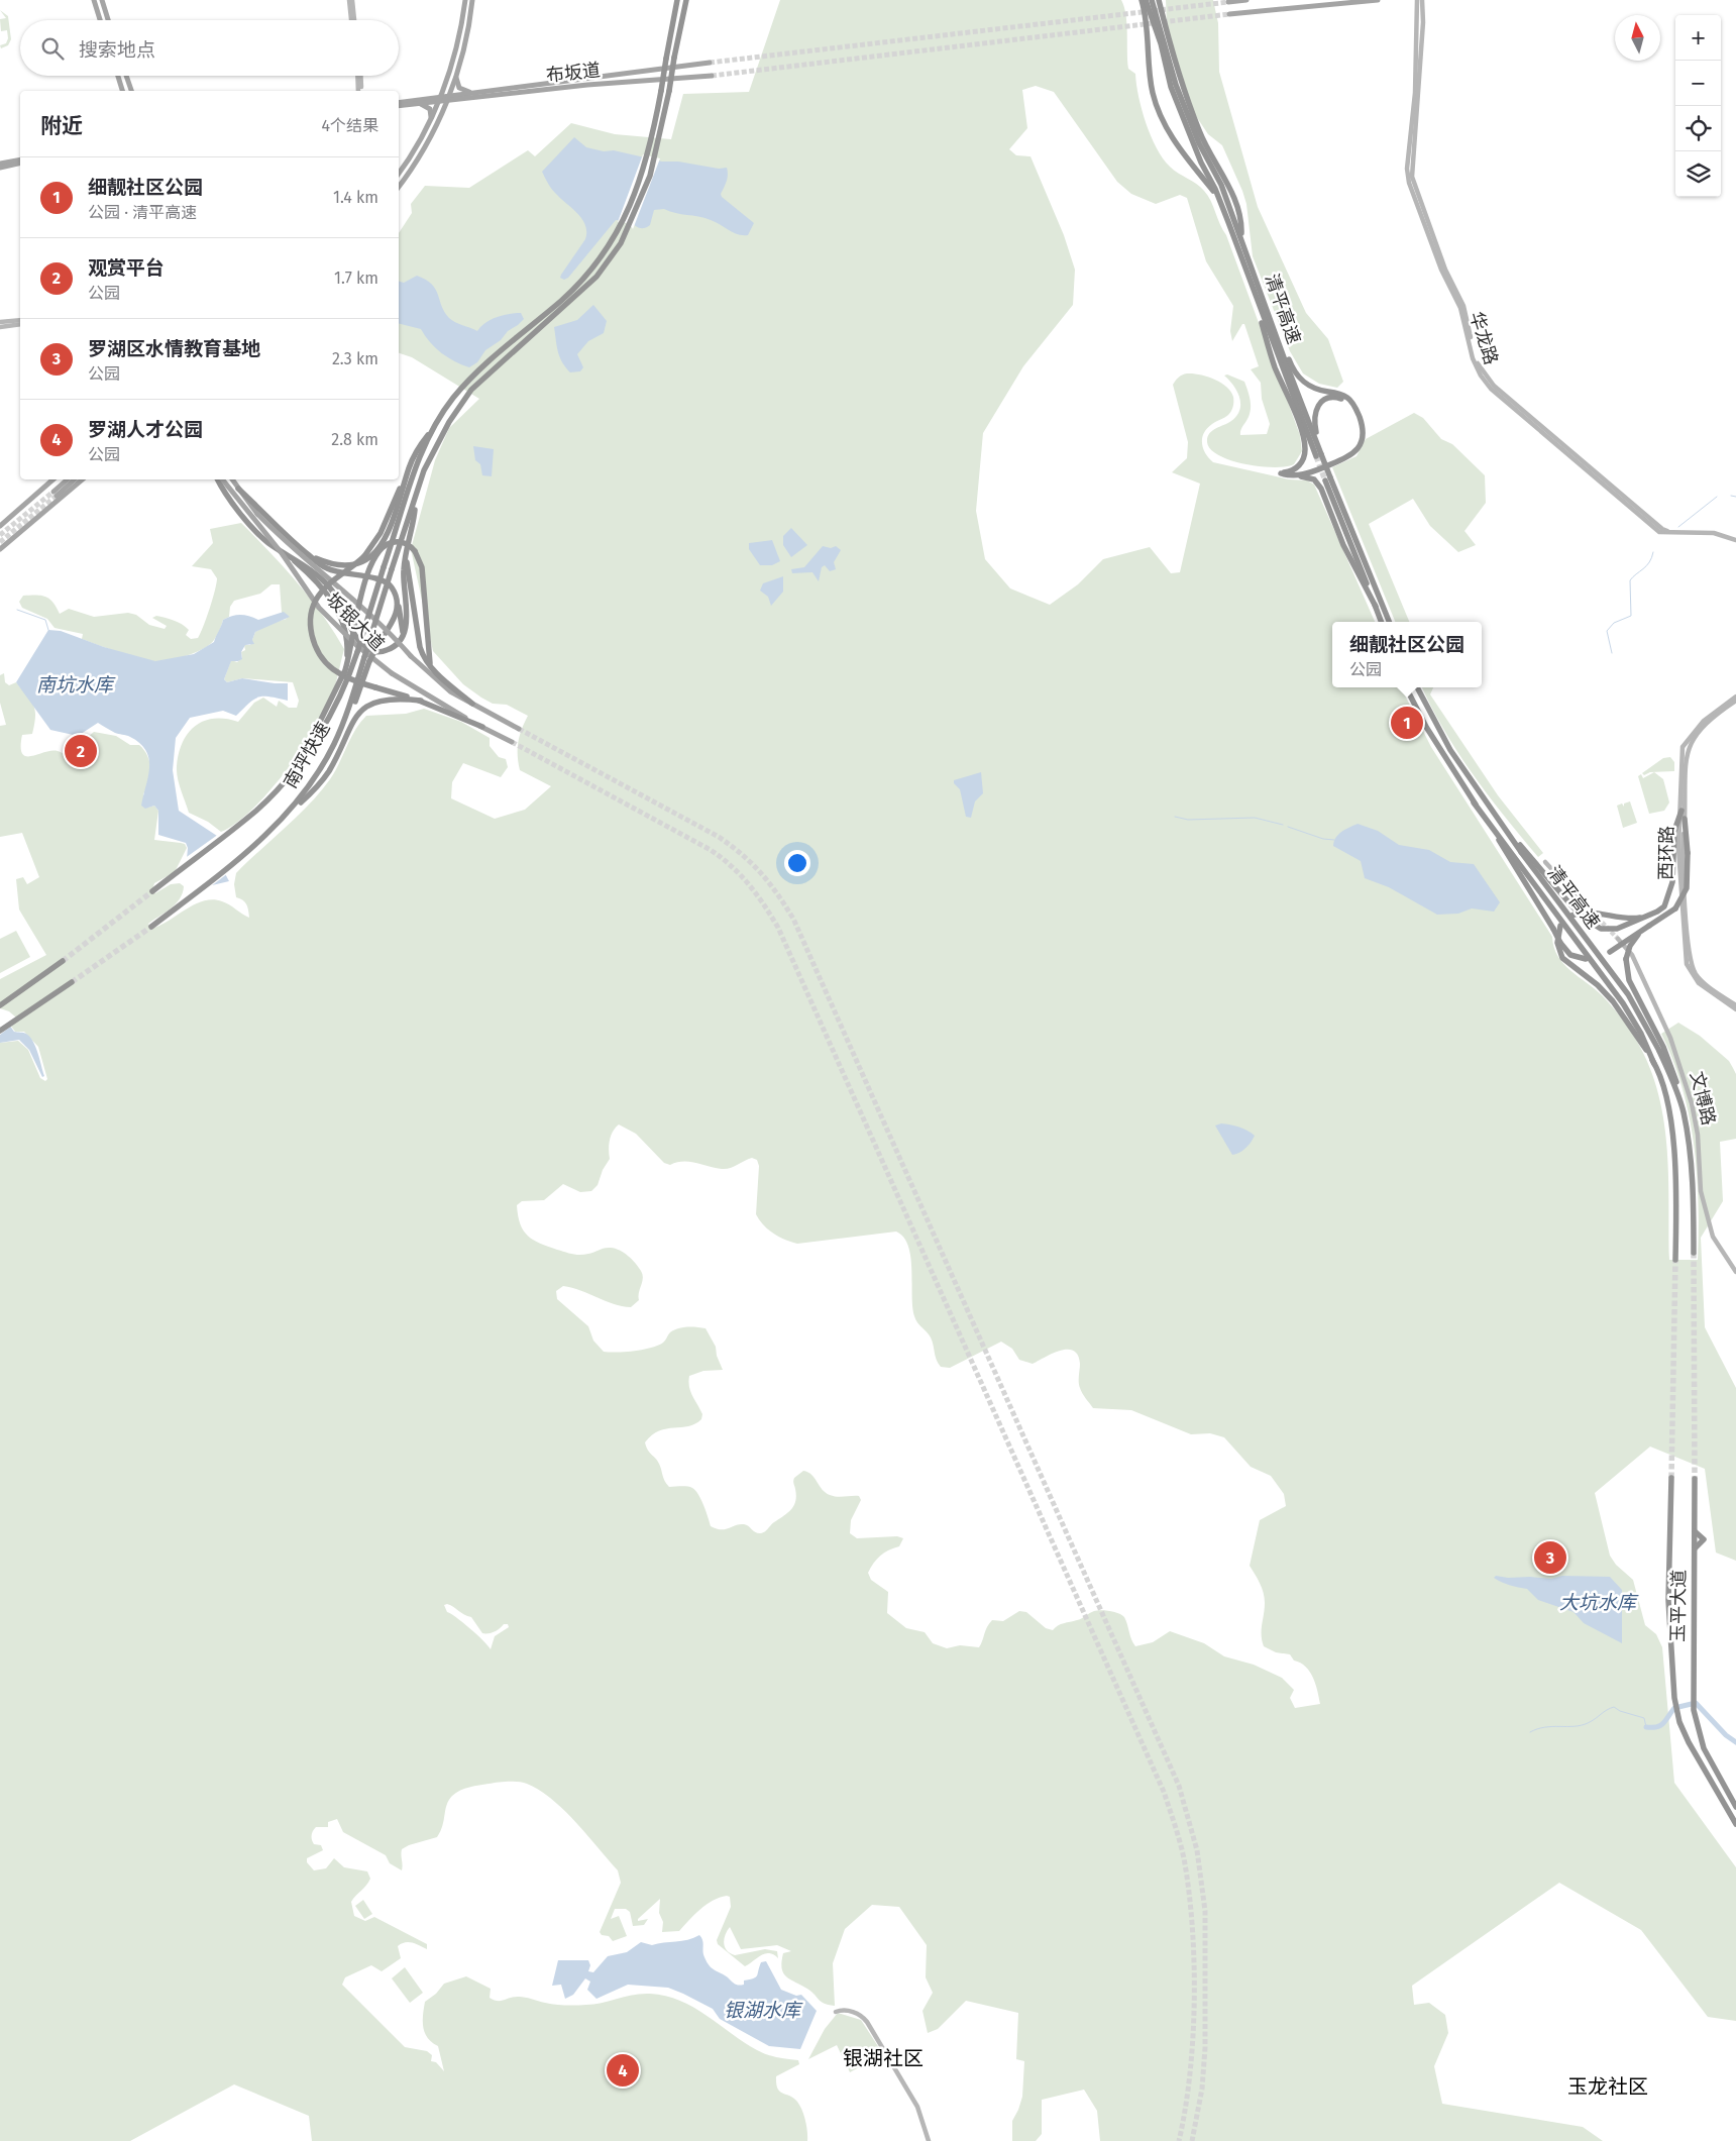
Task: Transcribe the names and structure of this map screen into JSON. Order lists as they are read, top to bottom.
{
  "streets": {
    "highway": ["清平高速", "南坪快速", "玉平大道"],
    "main road": ["布坂道", "坂银大道"],
    "street": ["华龙路", "西环路", "文博路"]
  },
  "districts": ["银湖社区", "玉龙社区"],
  "water": ["南坑水库", "大坑水库", "银湖水库"],
  "north": "top",
  "page": {
    "map_buttons": ["+", "−"],
    "search": "搜索地点",
    "heading": ["附近", "4个结果"],
    "list": [
      {
        "mark": "1",
        "name": "细靓社区公园",
        "note": "公园 · 清平高速",
        "value": "1.4 km"
      },
      {
        "mark": "2",
        "name": "观赏平台",
        "note": "公园",
        "value": "1.7 km"
      },
      {
        "mark": "3",
        "name": "罗湖区水情教育基地",
        "note": "公园",
        "value": "2.3 km"
      },
      {
        "mark": "4",
        "name": "罗湖人才公园",
        "note": "公园",
        "value": "2.8 km"
      }
    ],
    "popup": ["细靓社区公园", "公园"],
    "pins": [
      "1",
      "2",
      "3",
      "4"
    ]
  }
}
